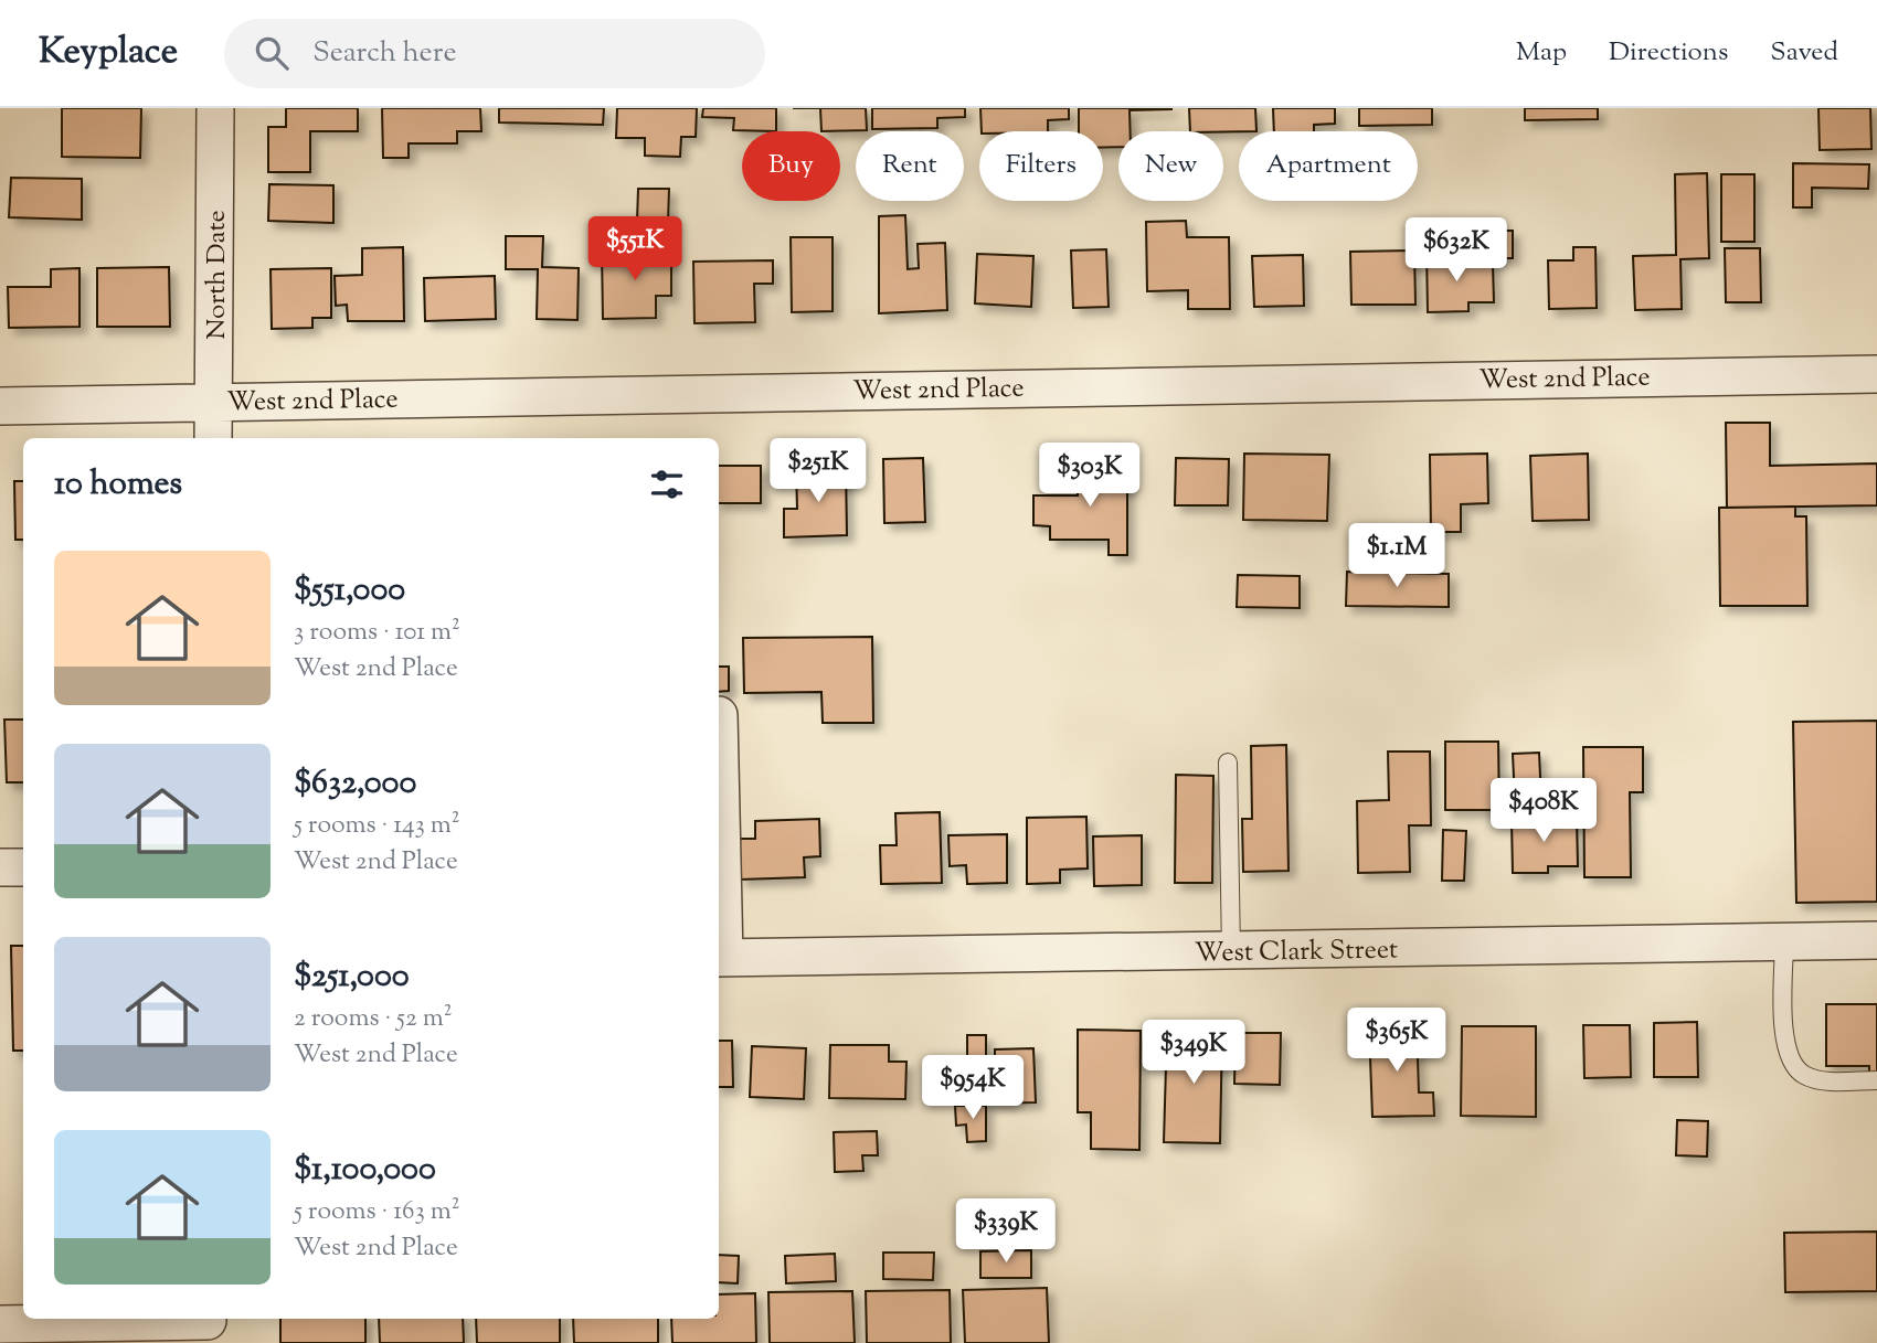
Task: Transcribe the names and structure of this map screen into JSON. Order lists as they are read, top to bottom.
{
  "streets": {
    "street": ["North Date", "West 2nd Place", "West Clark Street"]
  },
  "crossings": [
    ["North Date", "West 2nd Place"]
  ],
  "page": {
    "header": "Keyplace",
    "search": "Search here",
    "nav": ["Map", "Directions", "Saved"],
    "chip": [
      "Buy",
      "Rent",
      "Filters",
      "New",
      "Apartment"
    ],
    "price": [
      "$551K",
      "$632K",
      "$251K",
      "$303K",
      "$1.1M",
      "$408K",
      "$365K",
      "$349K",
      "$954K",
      "$339K"
    ],
    "heading": "10 homes",
    "list": [
      {
        "name": "$551,000",
        "note": "3 rooms · 101 m² · West 2nd Place"
      },
      {
        "name": "$632,000",
        "note": "5 rooms · 143 m² · West 2nd Place"
      },
      {
        "name": "$251,000",
        "note": "2 rooms · 52 m² · West 2nd Place"
      },
      {
        "name": "$1,100,000",
        "note": "5 rooms · 163 m² · West 2nd Place"
      }
    ]
  }
}
